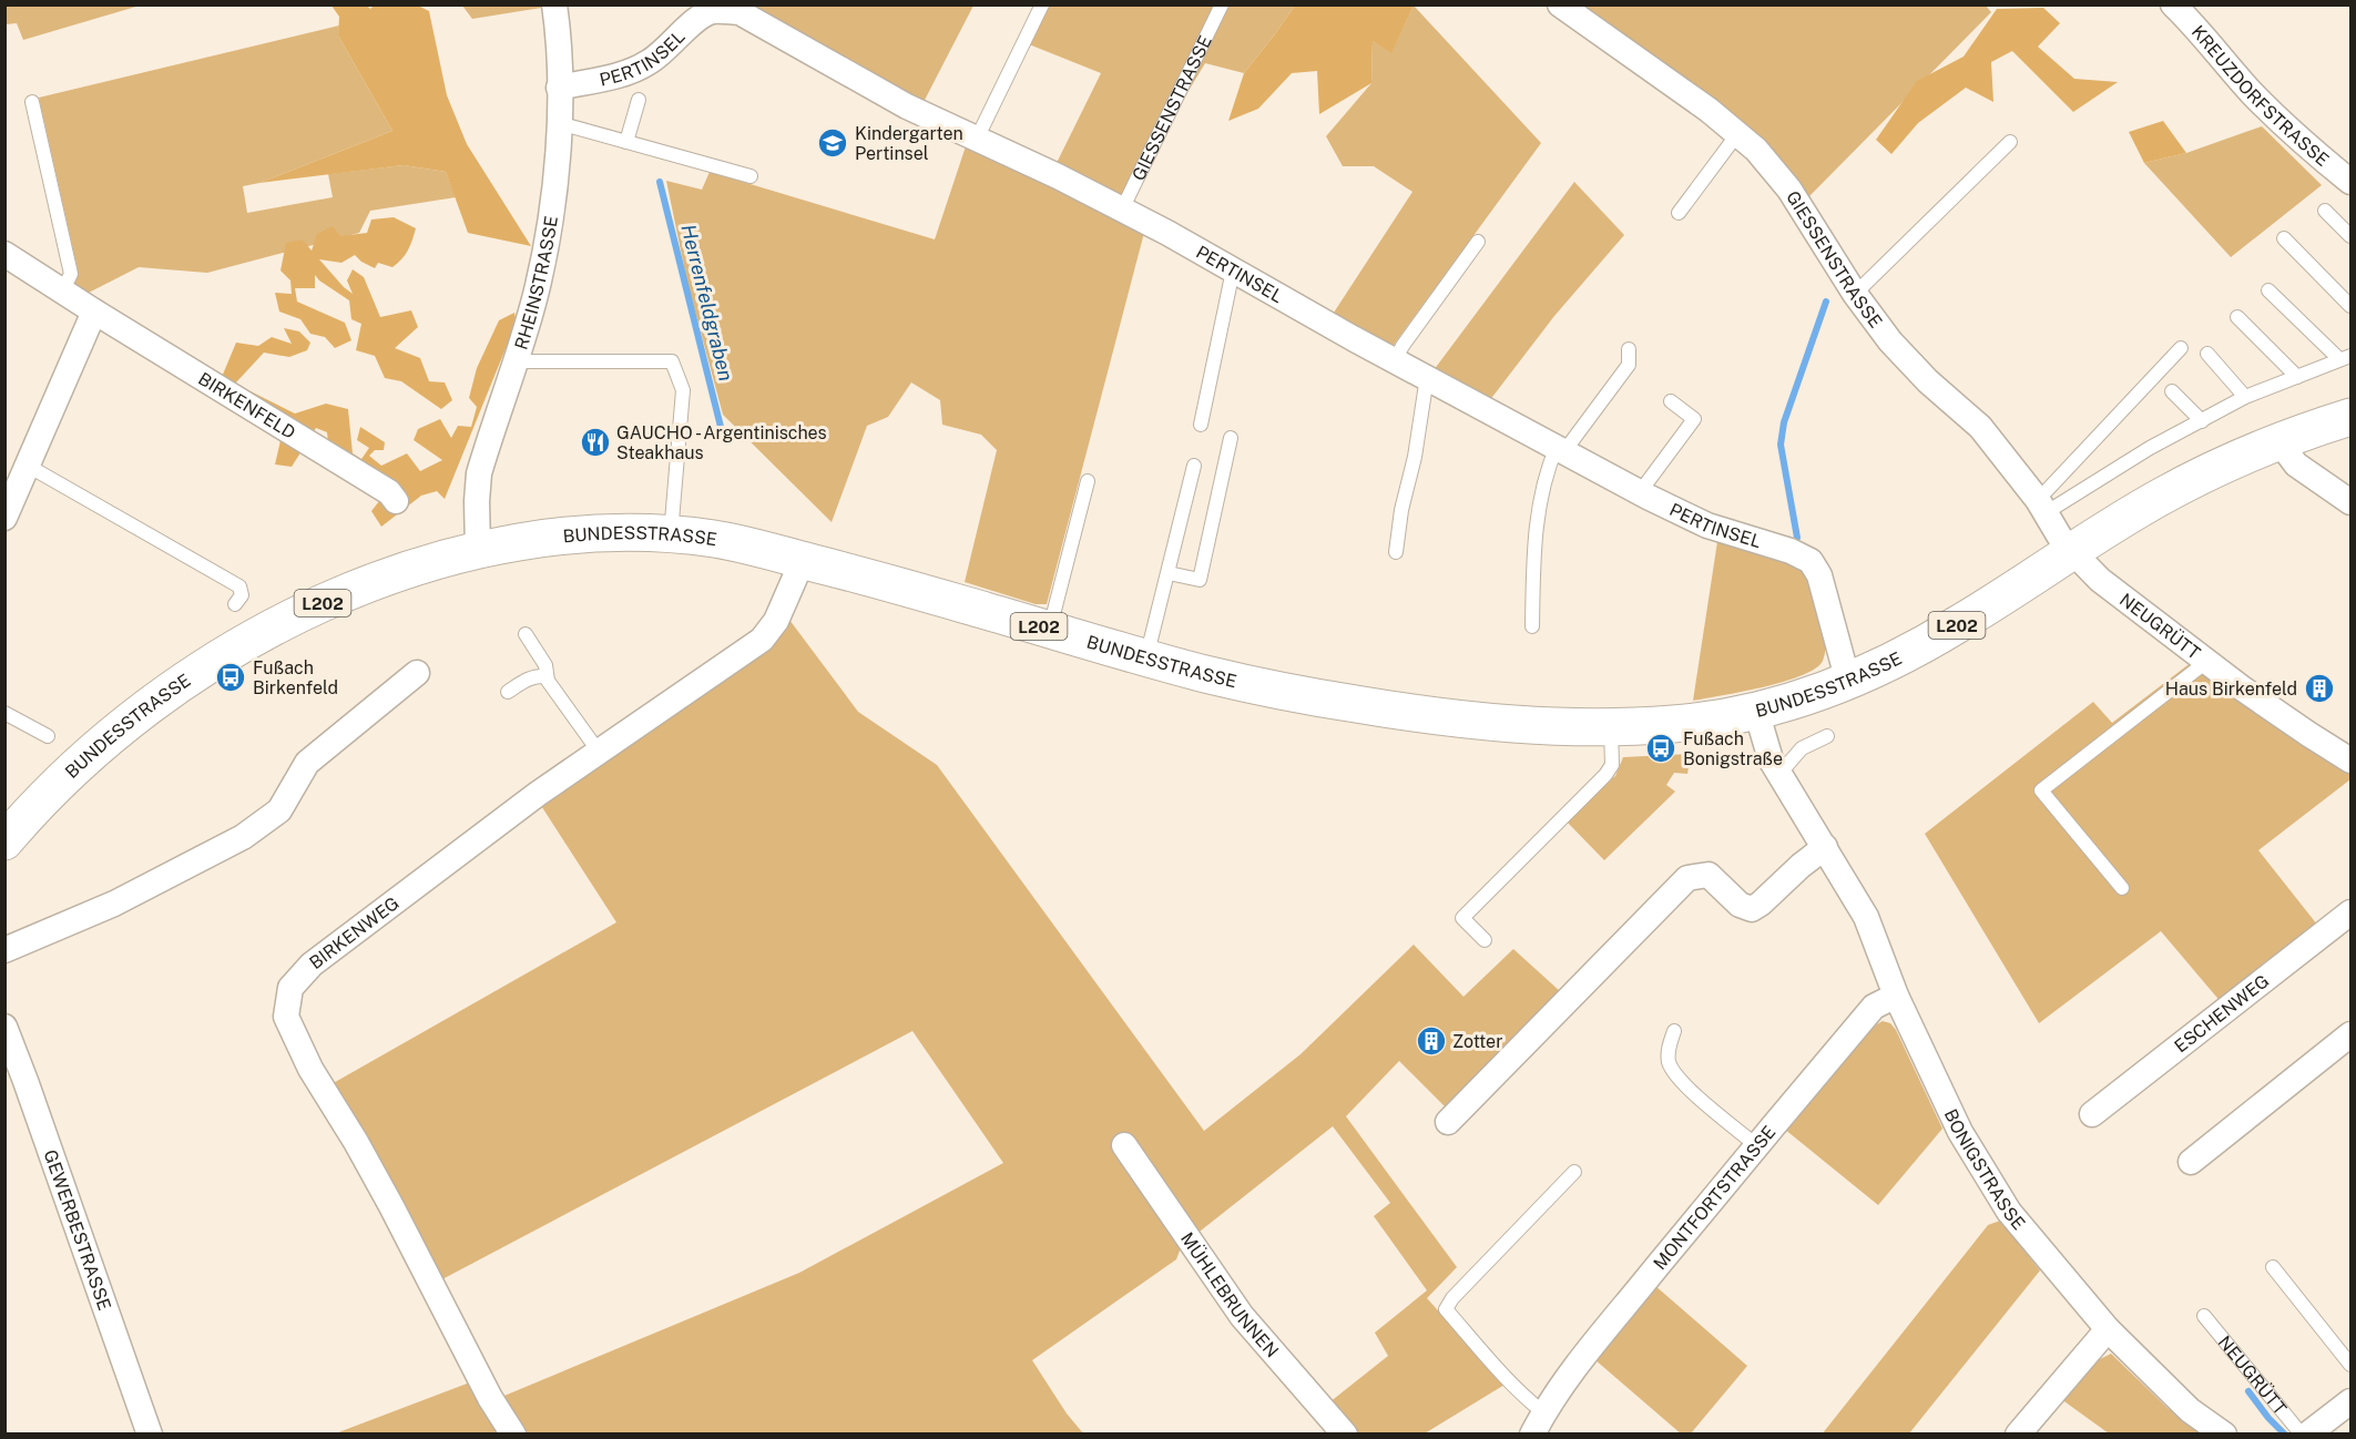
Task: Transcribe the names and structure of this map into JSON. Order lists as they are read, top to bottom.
{
  "streets": {
    "main road": ["BUNDESSTRASSE", "L202"],
    "street": [
      "PERTINSEL",
      "KREUZDORFSTRASSE",
      "GIESSENSTRASSE",
      "RHEINSTRASSE",
      "BIRKENFELD",
      "NEUGRÜTT",
      "BIRKENWEG",
      "ESCHENWEG",
      "BONIGSTRASSE",
      "MONTFORTSTRASSE",
      "GEWERBESTRASSE",
      "MÜHLEBRUNNEN"
    ]
  },
  "crossings": [
    ["PERTINSEL", "GIESSENSTRASSE"],
    ["PERTINSEL", "RHEINSTRASSE"],
    ["PERTINSEL", "BUNDESSTRASSE"],
    ["GIESSENSTRASSE", "BUNDESSTRASSE"],
    ["GIESSENSTRASSE", "NEUGRÜTT"],
    ["RHEINSTRASSE", "BUNDESSTRASSE"],
    ["BUNDESSTRASSE", "NEUGRÜTT"],
    ["BUNDESSTRASSE", "BIRKENWEG"],
    ["BUNDESSTRASSE", "BONIGSTRASSE"],
    ["BONIGSTRASSE", "MONTFORTSTRASSE"]
  ],
  "water": ["Herrenfeldgraben"],
  "places": {
    "school or university": ["Kindergarten Pertinsel"],
    "restaurant": ["GAUCHO - Argentinisches Steakhaus"],
    "bus stop": ["Fußach Birkenfeld", "Fußach Bonigstraße"],
    "building": ["Haus Birkenfeld", "Zotter"]
  }
}
